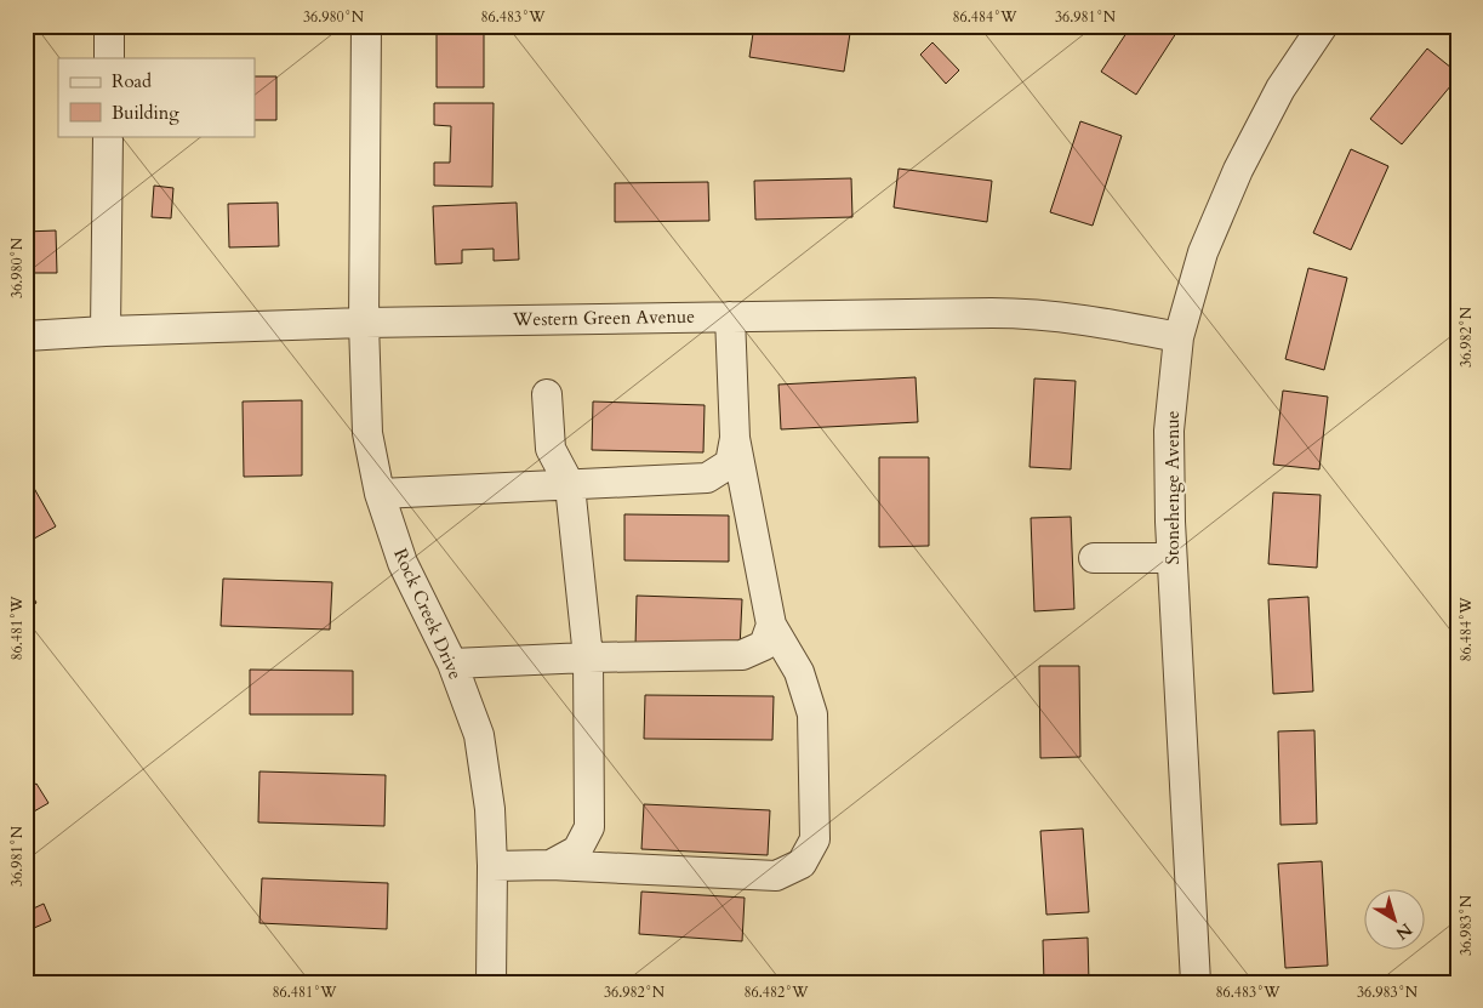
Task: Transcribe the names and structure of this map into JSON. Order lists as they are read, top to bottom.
{
  "streets": {
    "street": ["Western Green Avenue", "Stonehenge Avenue", "Rock Creek Drive"]
  },
  "crossings": [
    ["Western Green Avenue", "Stonehenge Avenue"],
    ["Western Green Avenue", "Rock Creek Drive"]
  ],
  "legend": ["Road", "Building"],
  "north": "bottom right",
  "coordinates": [
    "36.980°N",
    "86.483°W",
    "86.484°W",
    "36.981°N",
    "36.982°N",
    "86.481°W",
    "36.983°N",
    "86.482°W"
  ]
}
